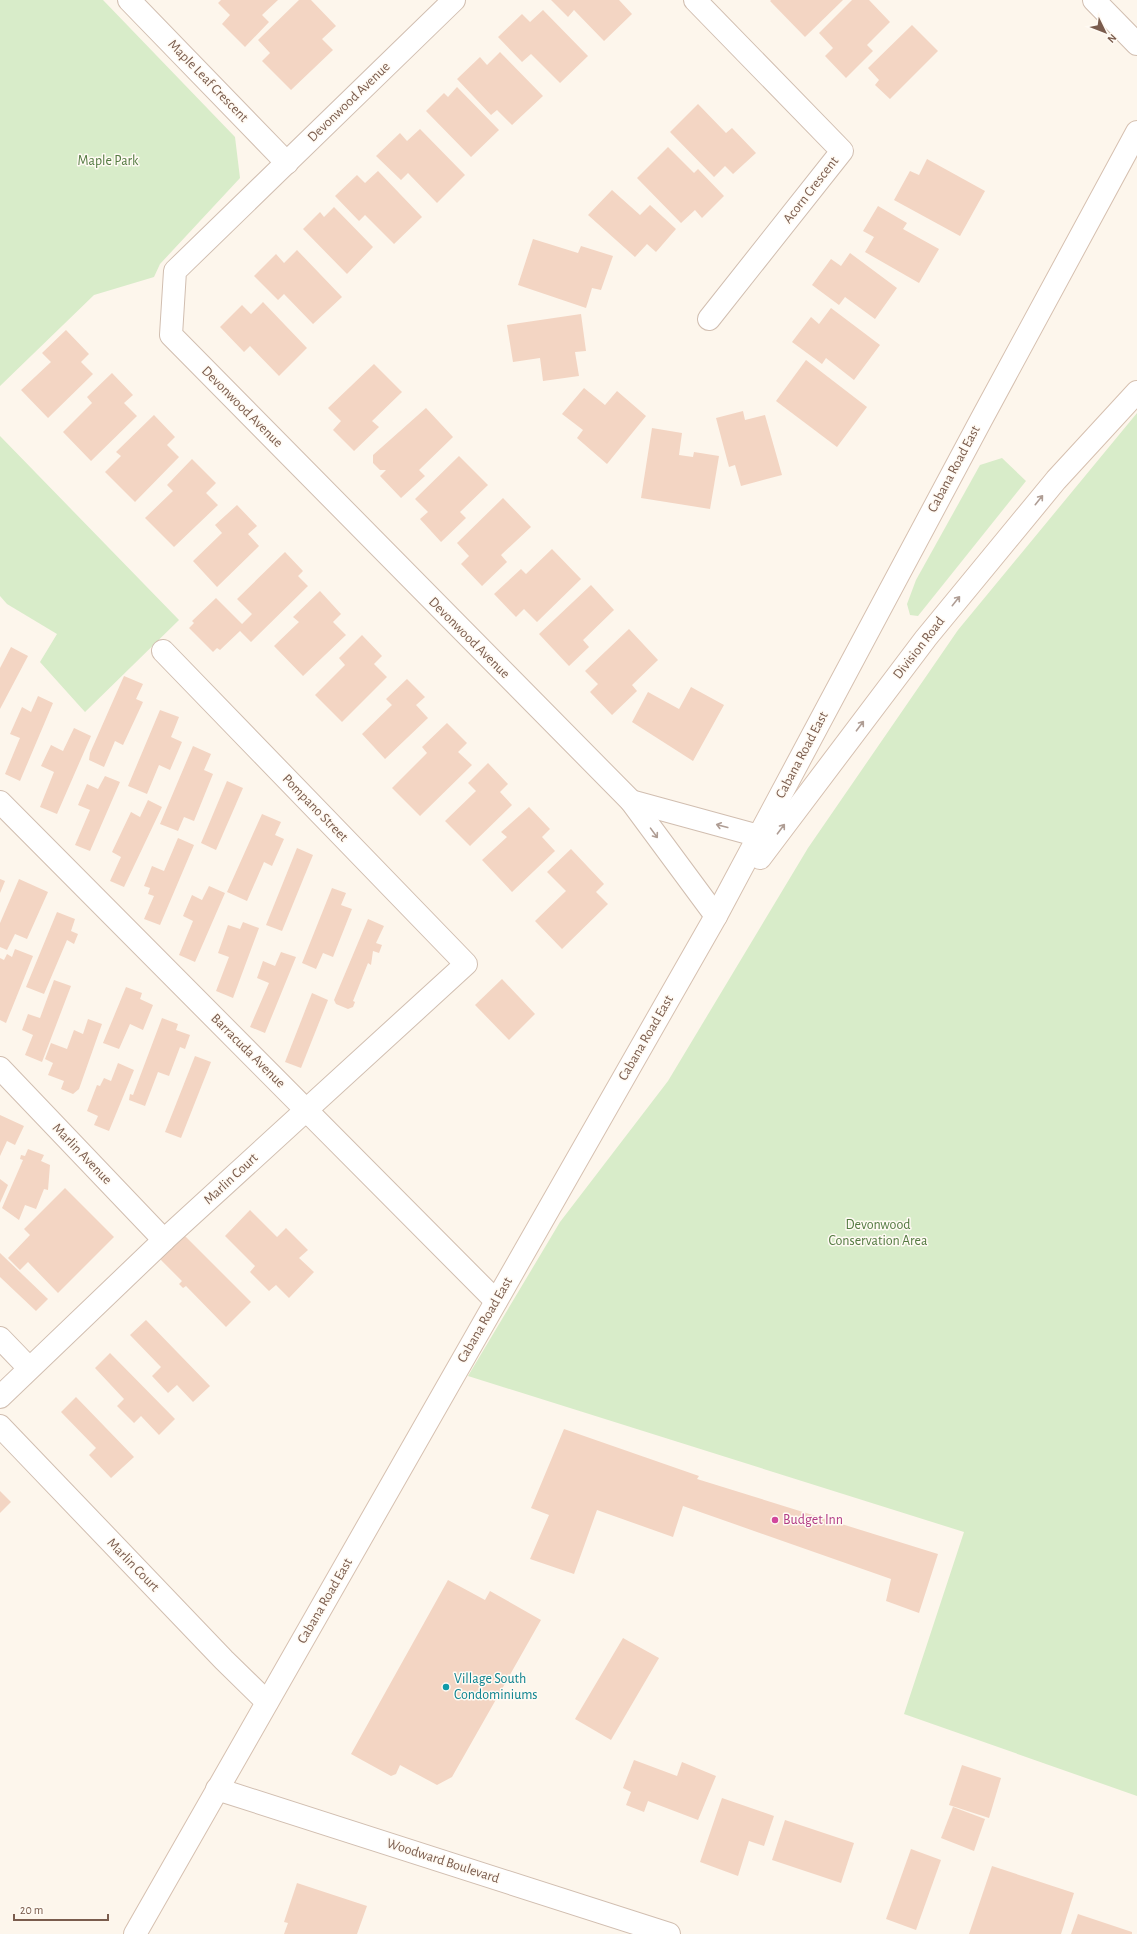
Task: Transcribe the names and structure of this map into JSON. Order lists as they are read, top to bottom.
{
  "streets": {
    "street": [
      "Maple Leaf Crescent",
      "Devonwood Avenue",
      "Acorn Crescent",
      "Cabana Road East",
      "Division Road",
      "Pompano Street",
      "Barracuda Avenue",
      "Marlin Avenue",
      "Marlin Court",
      "Woodward Boulevard"
    ]
  },
  "crossings": [
    ["Maple Leaf Crescent", "Devonwood Avenue"],
    ["Devonwood Avenue", "Cabana Road East"],
    ["Devonwood Avenue", "Division Road"],
    ["Cabana Road East", "Division Road"],
    ["Cabana Road East", "Barracuda Avenue"],
    ["Cabana Road East", "Marlin Court"],
    ["Cabana Road East", "Woodward Boulevard"],
    ["Pompano Street", "Marlin Court"],
    ["Barracuda Avenue", "Marlin Court"],
    ["Marlin Avenue", "Marlin Court"]
  ],
  "one_way": ["Division Road"],
  "parks": ["Maple Park", "Devonwood Conservation Area"],
  "places": ["Budget Inn", "Village South Condominiums"],
  "scale_bar": "20 m",
  "north": "bottom right"
}
